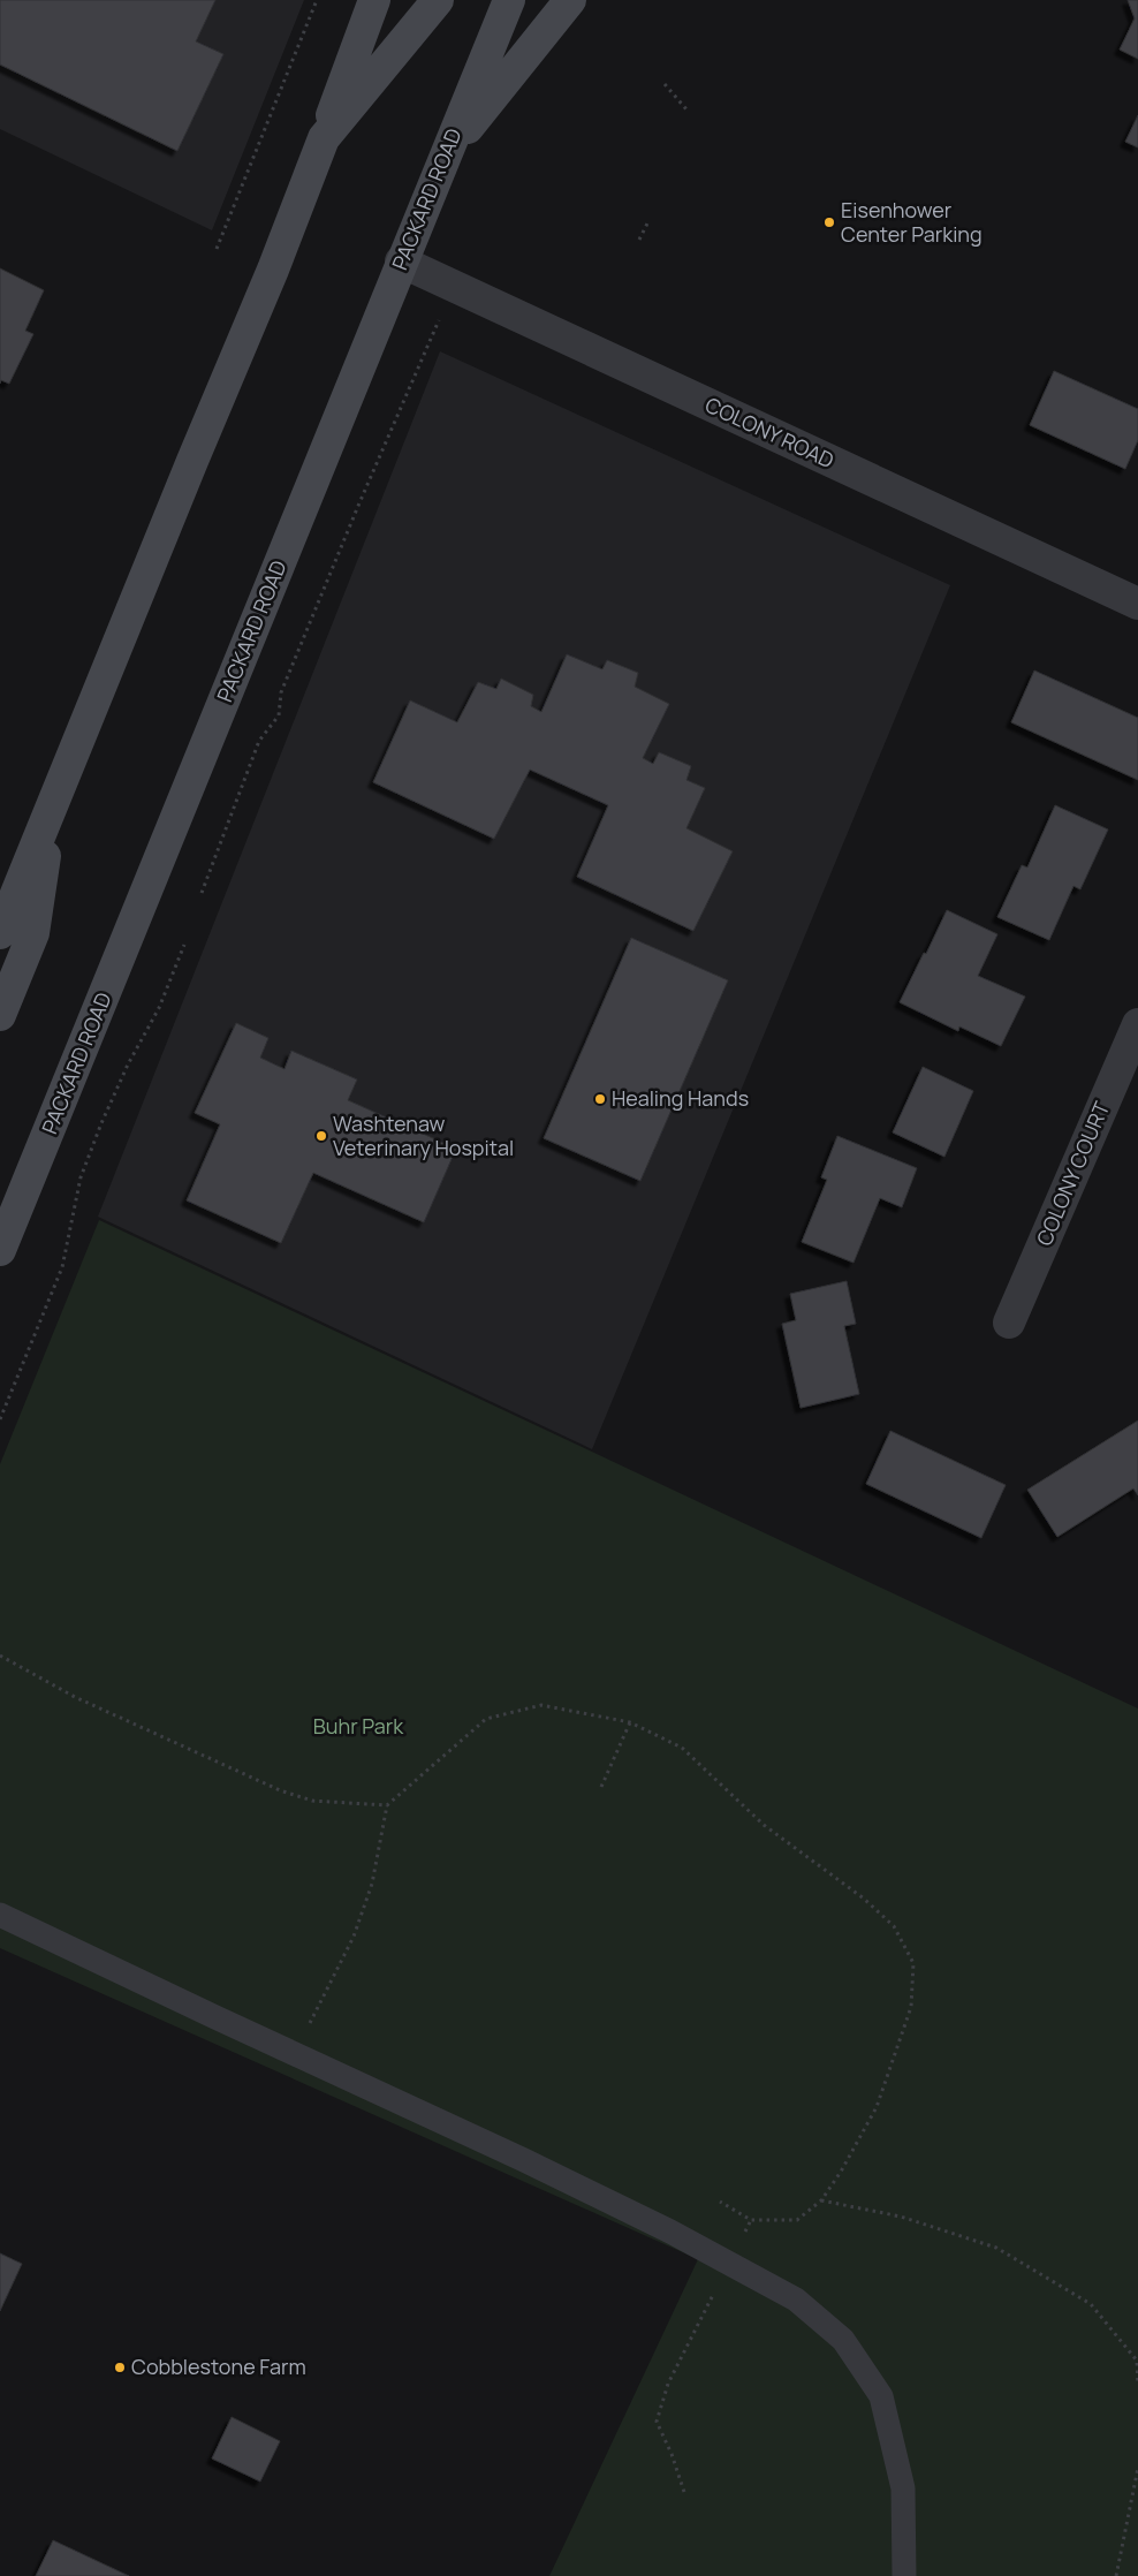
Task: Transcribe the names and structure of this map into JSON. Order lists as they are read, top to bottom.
{
  "streets": {
    "main road": ["PACKARD ROAD"],
    "street": ["COLONY ROAD", "COLONY COURT"]
  },
  "crossings": [
    ["PACKARD ROAD", "COLONY ROAD"]
  ],
  "parks": ["Buhr Park"],
  "places": [
    "Eisenhower Center Parking",
    "Healing Hands",
    "Washtenaw Veterinary Hospital",
    "Cobblestone Farm"
  ]
}
